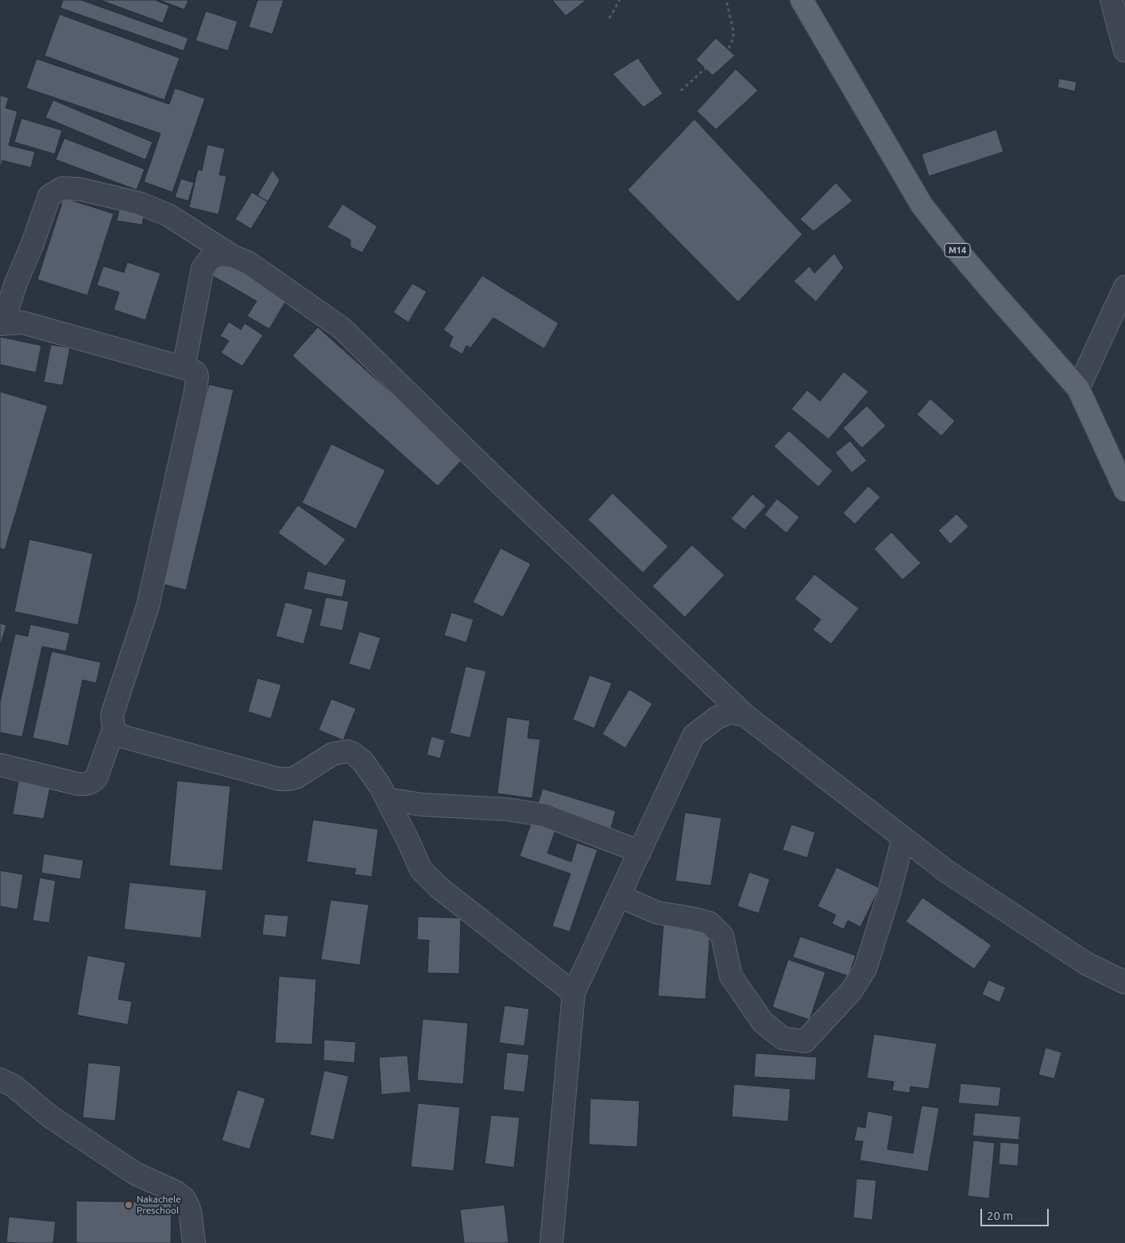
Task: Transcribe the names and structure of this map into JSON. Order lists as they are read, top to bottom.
{
  "streets": {
    "main road": ["M14"]
  },
  "places": ["Nakachele Preschool"],
  "scale_bar": "20 m"
}
